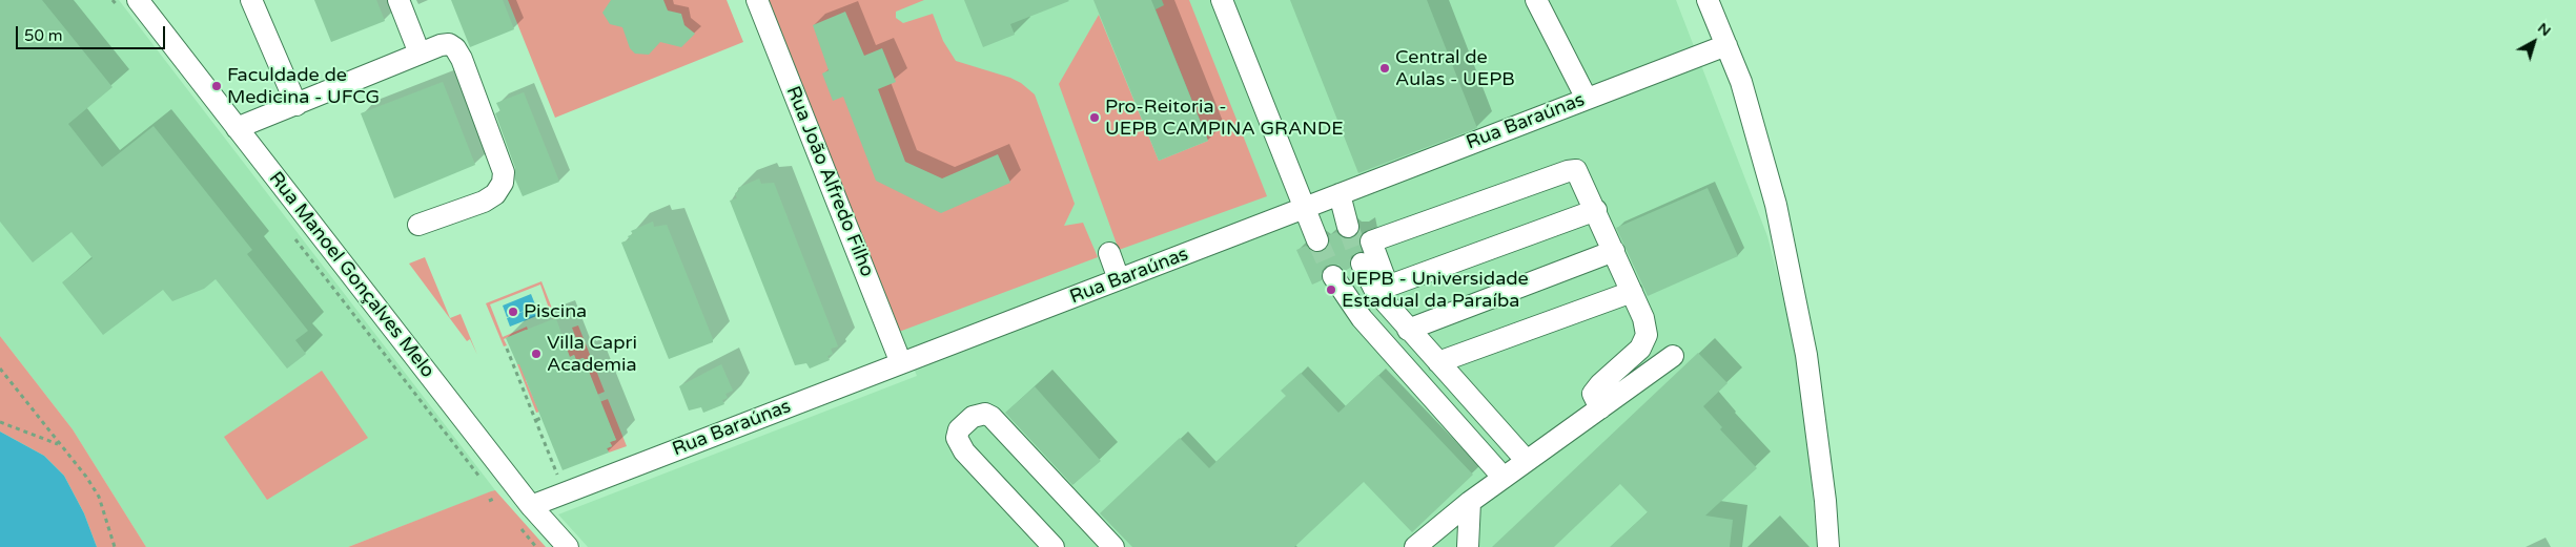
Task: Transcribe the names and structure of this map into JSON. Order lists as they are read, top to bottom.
{
  "streets": {
    "street": ["Rua Baraúnas", "Rua João Alfredo Filho", "Rua Manoel Gonçalves Melo"]
  },
  "crossings": [
    ["Rua Baraúnas", "Rua João Alfredo Filho"],
    ["Rua Baraúnas", "Rua Manoel Gonçalves Melo"]
  ],
  "places": [
    "Central de Aulas - UEPB",
    "Faculdade de Medicina - UFCG",
    "Pro-Reitoria - UEPB CAMPINA GRANDE",
    "UEPB - Universidade Estadual da Paraíba",
    "Piscina",
    "Villa Capri Academia"
  ],
  "scale_bar": "50 m",
  "north": "top right"
}
